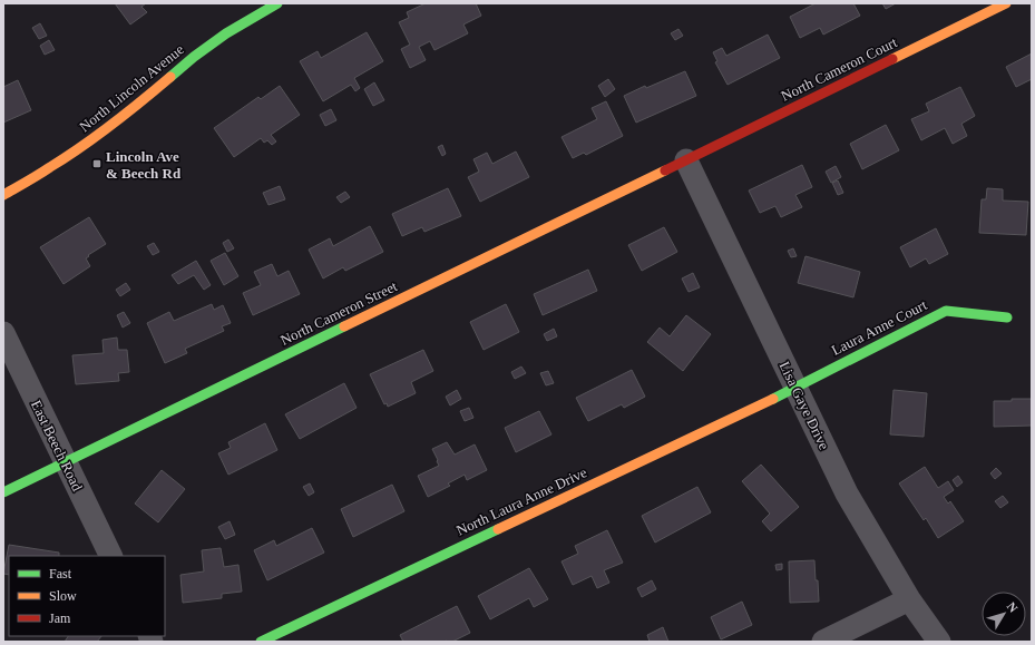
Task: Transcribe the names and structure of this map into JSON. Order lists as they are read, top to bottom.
{
  "streets": {
    "street": [
      "North Cameron Court",
      "North Lincoln Avenue",
      "North Cameron Street",
      "Laura Anne Court",
      "Lisa Gaye Drive",
      "East Beech Road",
      "North Laura Anne Drive"
    ]
  },
  "crossings": [
    ["North Cameron Court", "North Cameron Street"],
    ["North Cameron Court", "Lisa Gaye Drive"],
    ["North Cameron Street", "Lisa Gaye Drive"],
    ["North Cameron Street", "East Beech Road"],
    ["Laura Anne Court", "Lisa Gaye Drive"],
    ["Laura Anne Court", "North Laura Anne Drive"],
    ["Lisa Gaye Drive", "North Laura Anne Drive"]
  ],
  "places": {
    "transit": ["Lincoln Ave & Beech Rd"]
  },
  "legend": ["Fast", "Slow", "Jam"],
  "north": "top right"
}
